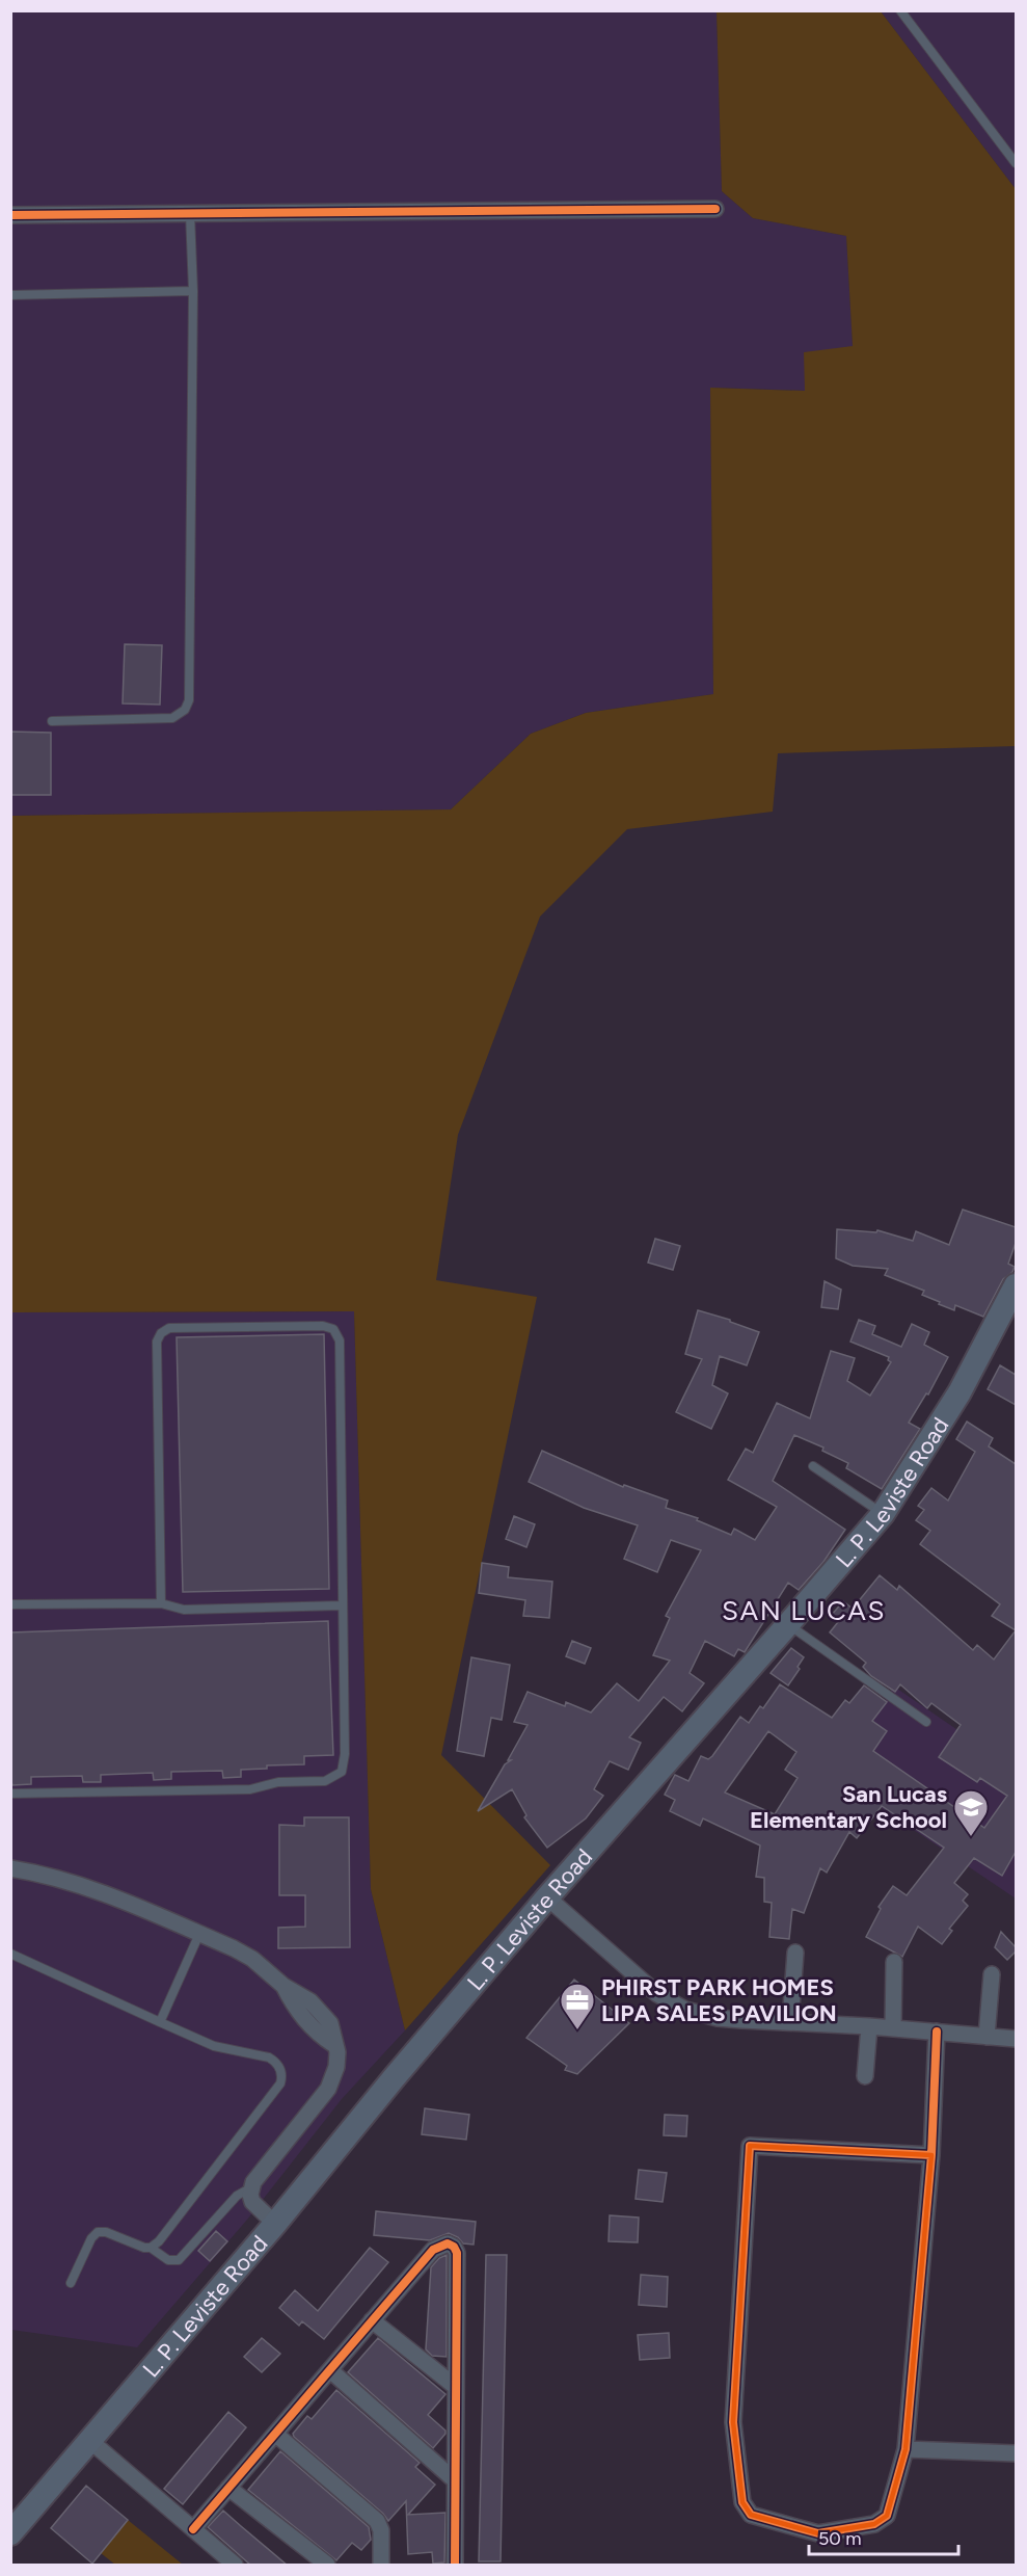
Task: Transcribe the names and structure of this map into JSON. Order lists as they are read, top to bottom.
{
  "streets": {
    "main road": ["L. P. Leviste Road"]
  },
  "districts": ["SAN LUCAS"],
  "places": {
    "school or university": ["San Lucas Elementary School"],
    "office": ["PHIRST PARK HOMES LIPA SALES PAVILION"]
  },
  "scale_bar": "50 m"
}
